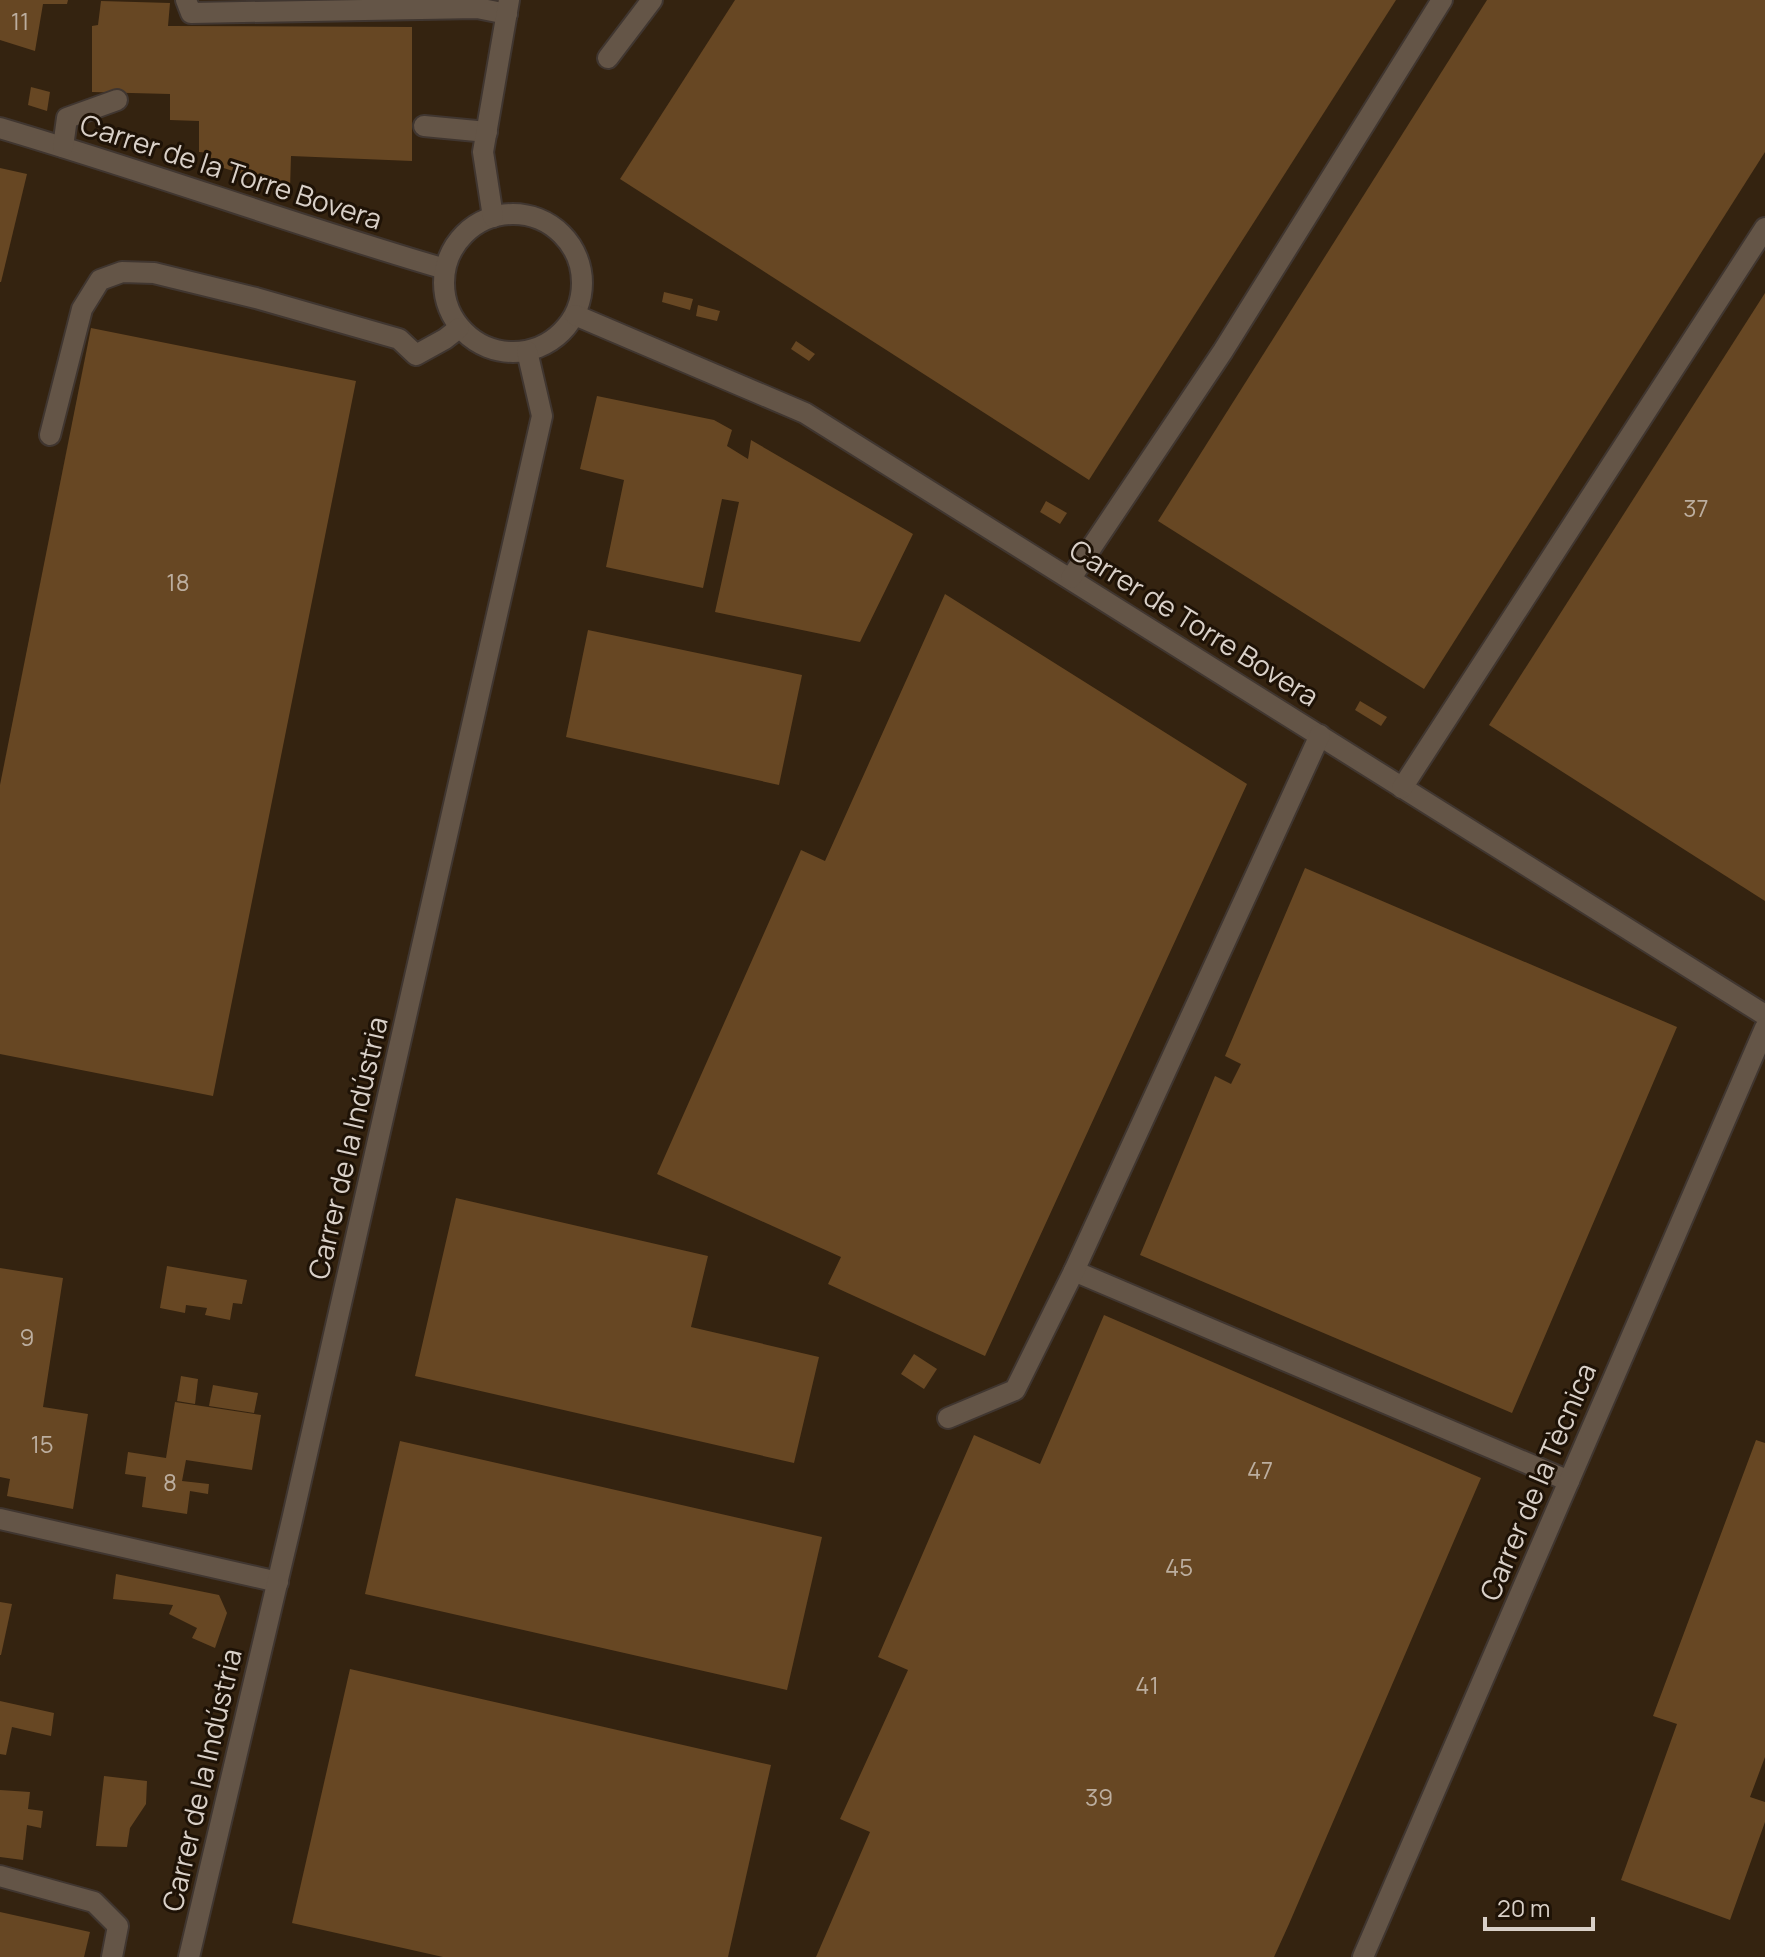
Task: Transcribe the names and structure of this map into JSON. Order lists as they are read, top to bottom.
{
  "streets": {
    "street": [
      "Carrer de la Torre Bovera",
      "Carrer de Torre Bovera",
      "Carrer de la Indústria",
      "Carrer de la Tècnica"
    ]
  },
  "crossings": [
    ["Carrer de la Torre Bovera", "Carrer de Torre Bovera"],
    ["Carrer de la Torre Bovera", "Carrer de la Indústria"],
    ["Carrer de Torre Bovera", "Carrer de la Indústria"]
  ],
  "house_numbers": [
    "11",
    "37",
    "18",
    "9",
    "15",
    "47",
    "8",
    "45",
    "41",
    "39"
  ],
  "scale_bar": "20 m"
}
